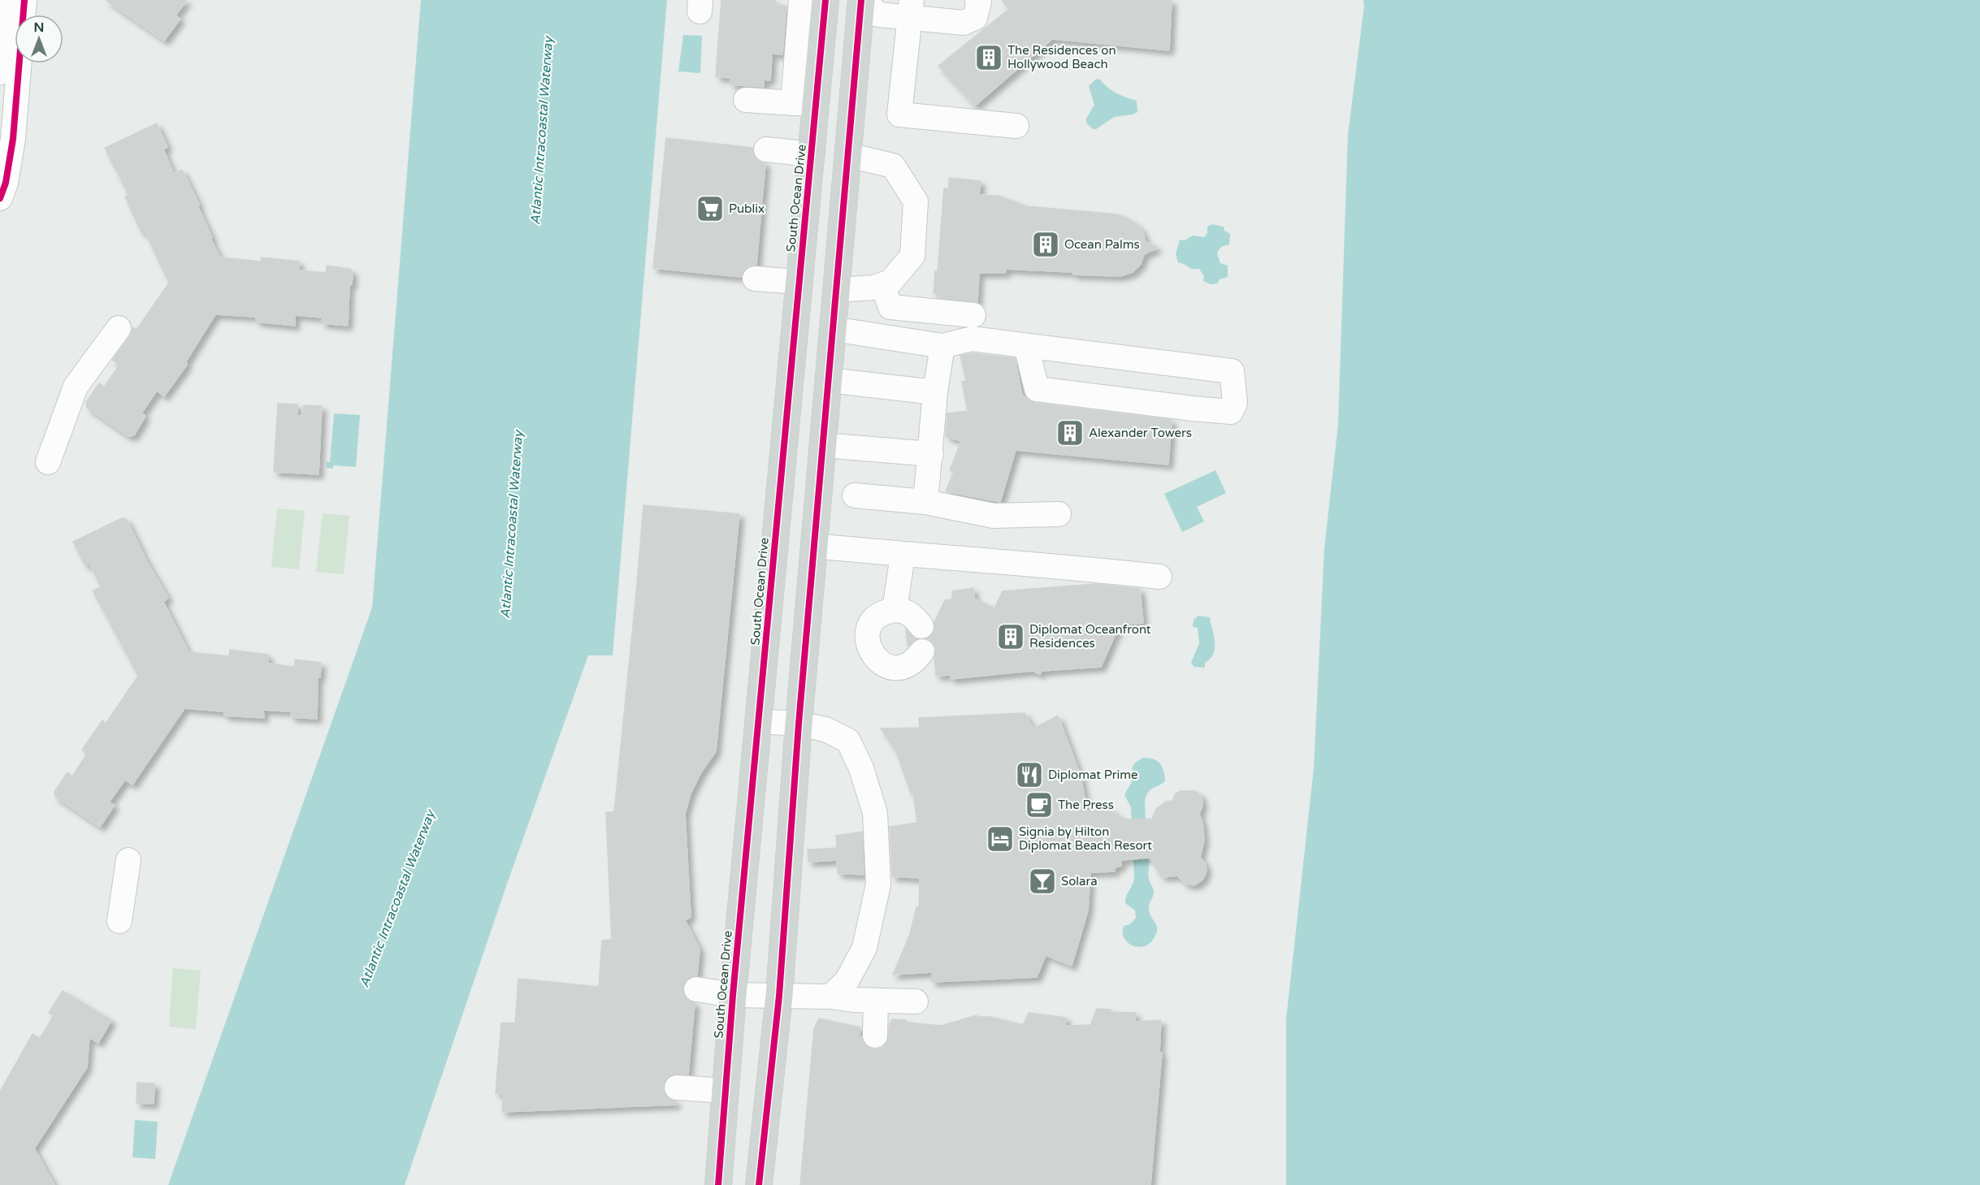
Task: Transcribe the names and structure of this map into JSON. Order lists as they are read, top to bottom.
{
  "streets": {
    "main road": ["South Ocean Drive"]
  },
  "water": ["Atlantic Intracoastal Waterway"],
  "places": {
    "building": [
      "The Residences on Hollywood Beach",
      "Ocean Palms",
      "Alexander Towers",
      "Diplomat Oceanfront Residences"
    ],
    "supermarket": ["Publix"],
    "restaurant": ["Diplomat Prime"],
    "cafe": ["The Press"],
    "hotel": ["Signia by Hilton Diplomat Beach Resort"],
    "bar": ["Solara"]
  },
  "north": "top"
}
